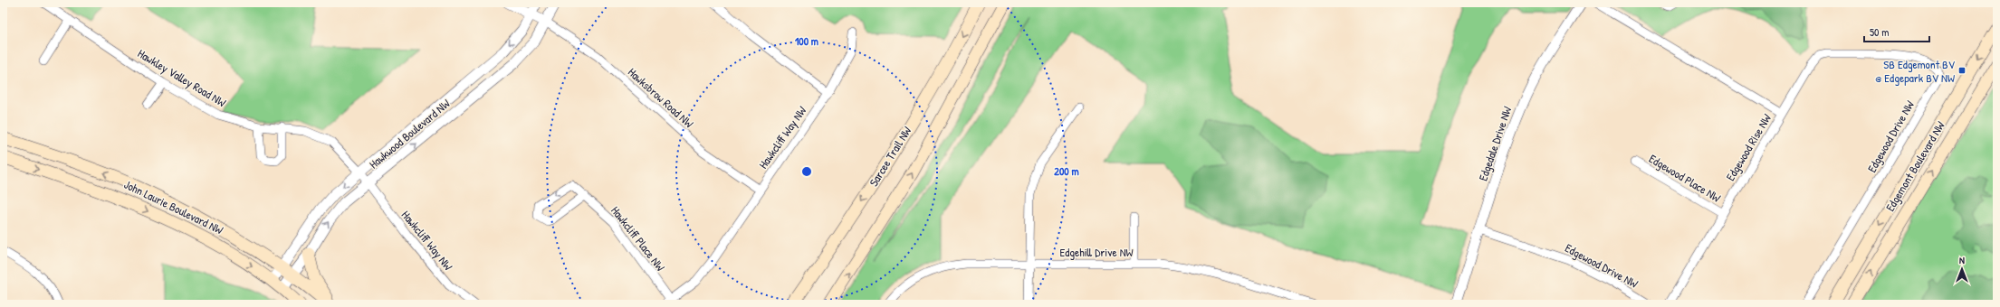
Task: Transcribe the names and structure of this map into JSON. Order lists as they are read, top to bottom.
{
  "streets": {
    "main road": ["Sarcee Trail NW", "Edgemont Boulevard NW", "John Laurie Boulevard NW"],
    "street": [
      "Hawkley Valley Road NW",
      "Hawksbrow Road NW",
      "Hawkwood Boulevard NW",
      "Edgewood Drive NW",
      "Hawkcliff Way NW",
      "Edgedale Drive NW",
      "Edgewood Rise NW",
      "Edgewood Place NW",
      "Hawkcliff Place NW",
      "Edgehill Drive NW"
    ]
  },
  "crossings": [
    ["Hawkley Valley Road NW", "Hawkwood Boulevard NW"],
    ["Hawkley Valley Road NW", "Hawkcliff Way NW"],
    ["Hawksbrow Road NW", "Hawkwood Boulevard NW"],
    ["Hawksbrow Road NW", "Hawkcliff Way NW"],
    ["Hawkwood Boulevard NW", "Hawkcliff Way NW"],
    ["Hawkwood Boulevard NW", "John Laurie Boulevard NW"],
    ["Edgewood Drive NW", "Edgedale Drive NW"],
    ["Edgewood Drive NW", "Edgewood Rise NW"],
    ["Hawkcliff Way NW", "Hawkcliff Place NW"],
    ["Edgewood Rise NW", "Edgewood Place NW"]
  ],
  "places": {
    "transit": ["SB Edgemont BV @ Edgepark BV NW"]
  },
  "scale_bar": "50 m",
  "north": "top",
  "rings": ["100 m", "200 m"]
}
